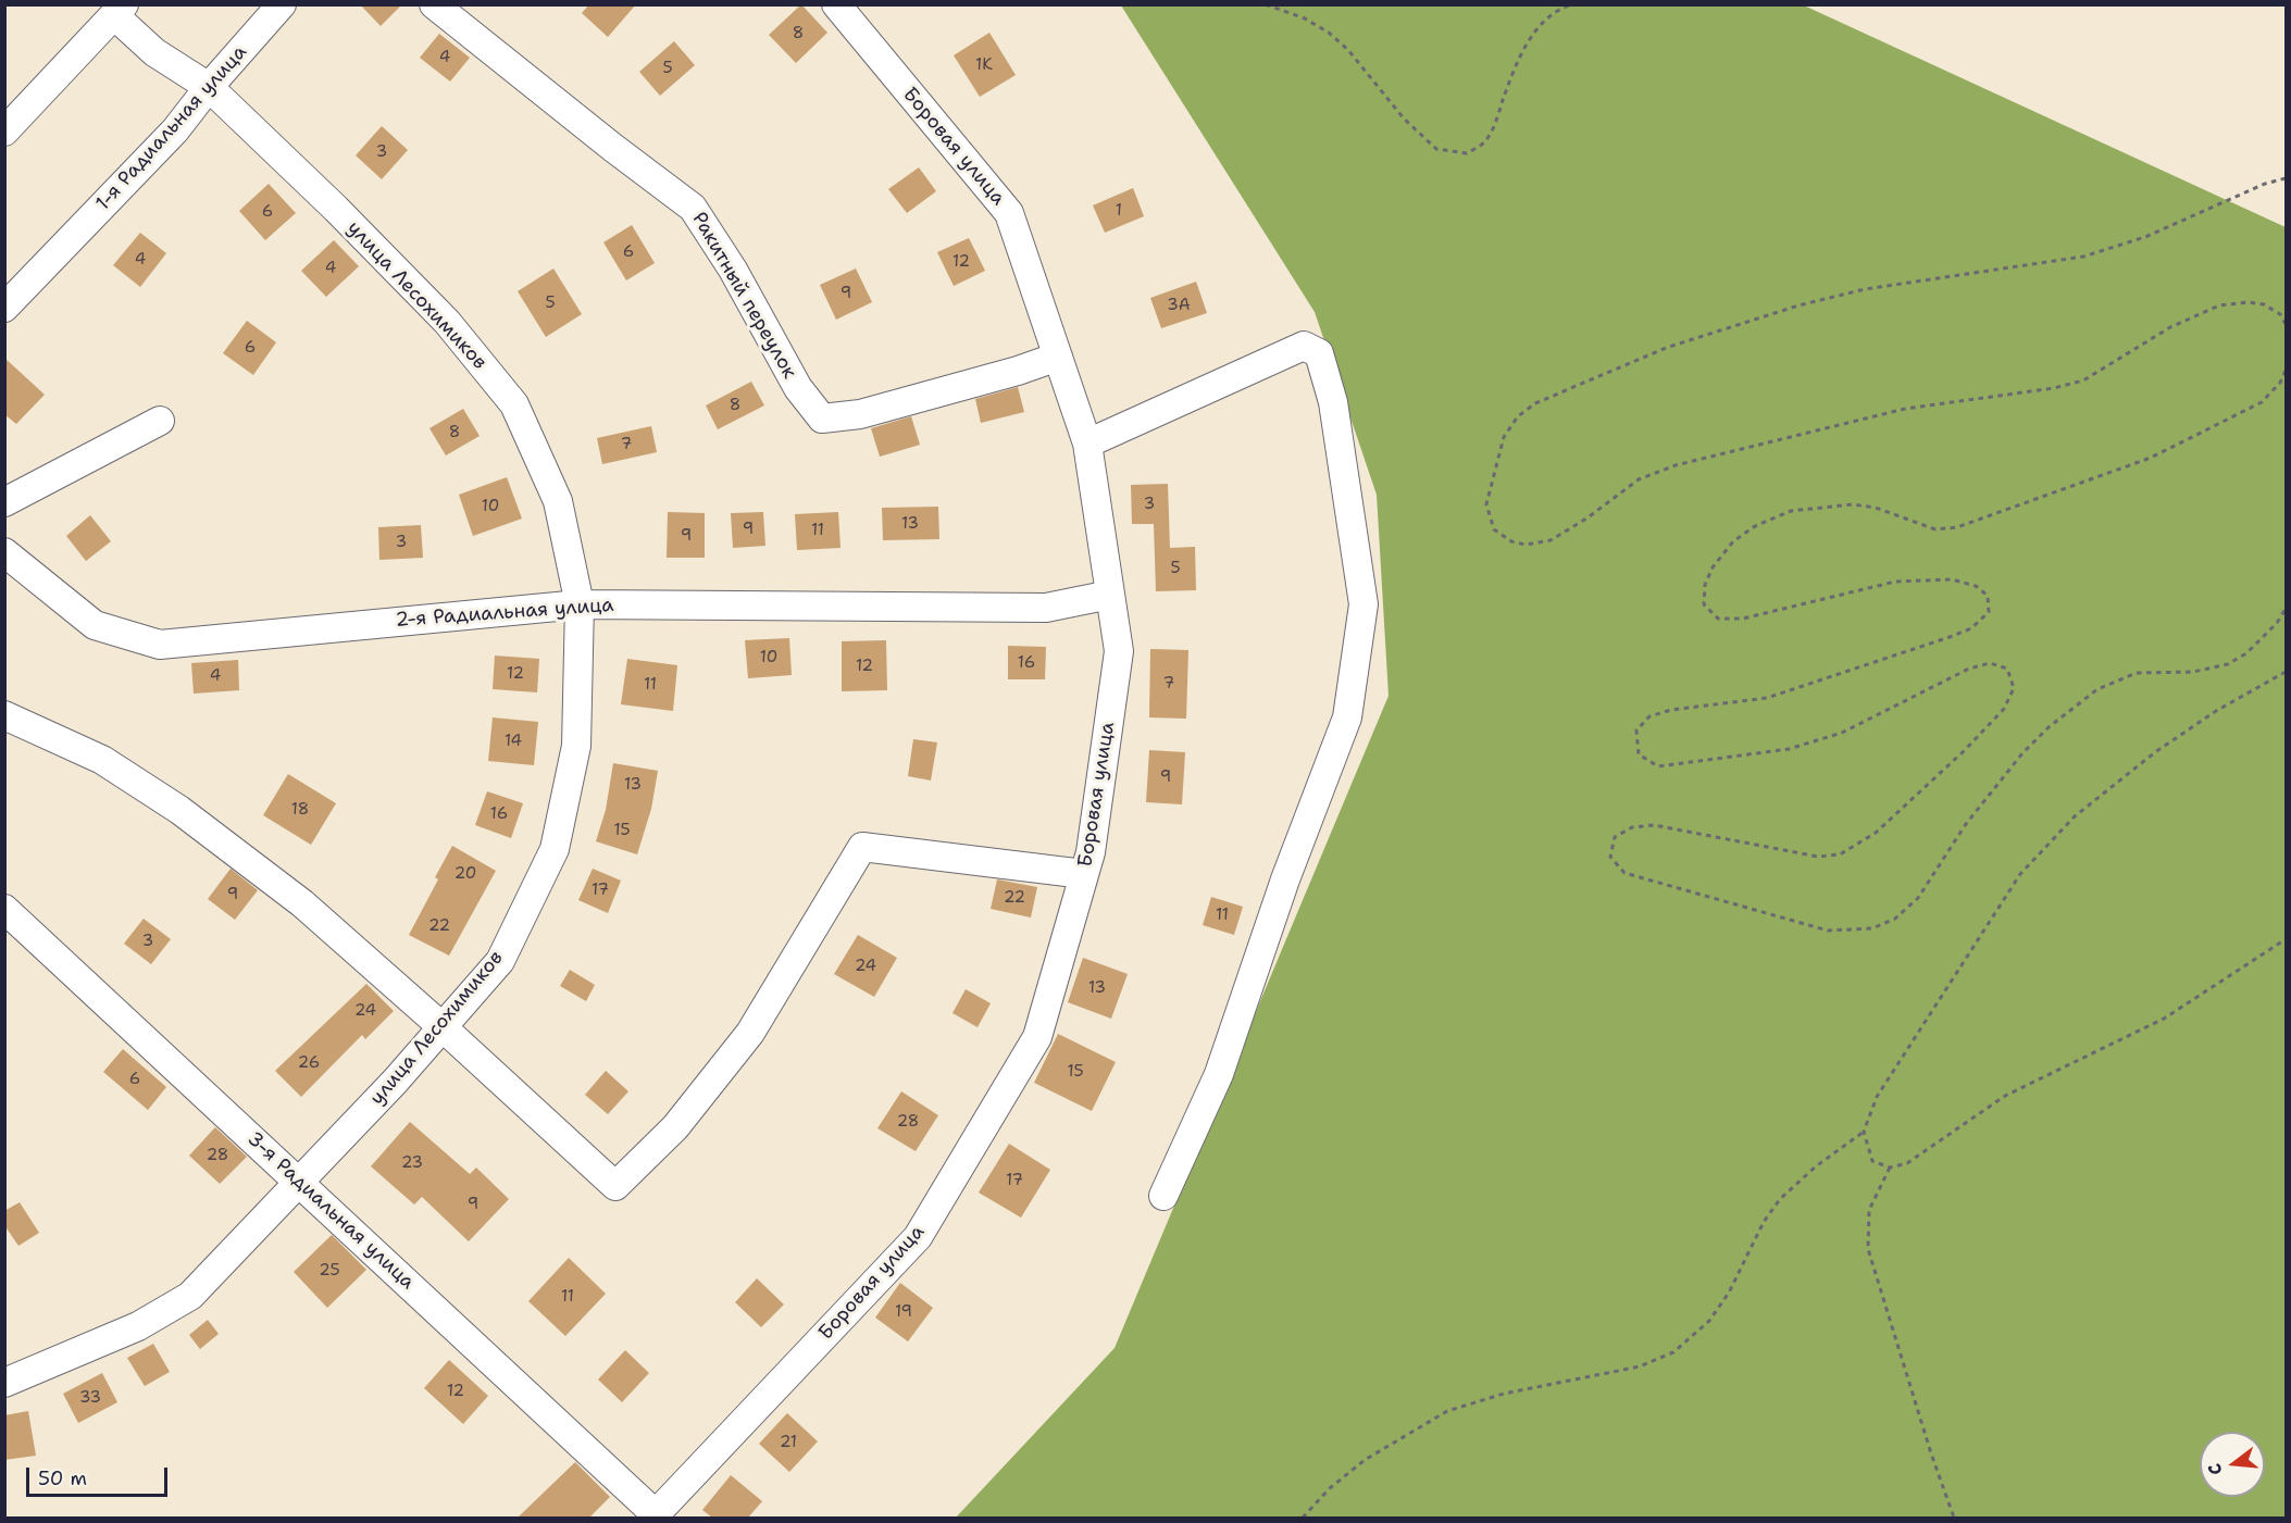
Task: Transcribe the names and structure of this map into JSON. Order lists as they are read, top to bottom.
{
  "streets": {
    "street": [
      "1-я Радиальная улица",
      "Боровая улица",
      "улица Лесохимиков",
      "Ракитный переулок",
      "2-я Радиальная улица",
      "3-я Радиальная улица"
    ]
  },
  "crossings": [
    ["1-я Радиальная улица", "улица Лесохимиков"],
    ["Боровая улица", "Ракитный переулок"],
    ["Боровая улица", "2-я Радиальная улица"],
    ["Боровая улица", "3-я Радиальная улица"],
    ["улица Лесохимиков", "2-я Радиальная улица"],
    ["улица Лесохимиков", "3-я Радиальная улица"]
  ],
  "house_numbers": [
    "8",
    "4",
    "1К",
    "5",
    "3",
    "1",
    "6",
    "6",
    "4",
    "12",
    "4",
    "9",
    "5",
    "3А",
    "6",
    "8",
    "8",
    "7",
    "3",
    "10",
    "13",
    "9",
    "11",
    "9",
    "3",
    "5",
    "10",
    "16",
    "12",
    "12",
    "4",
    "7",
    "11",
    "14",
    "9",
    "13",
    "18",
    "16",
    "15",
    "20",
    "17",
    "9",
    "22",
    "11",
    "22",
    "3",
    "24",
    "13",
    "24",
    "26",
    "15",
    "6",
    "28",
    "28",
    "23",
    "17",
    "9",
    "25",
    "11",
    "19",
    "12",
    "33",
    "21"
  ],
  "scale_bar": "50 m",
  "north": "left"
}
